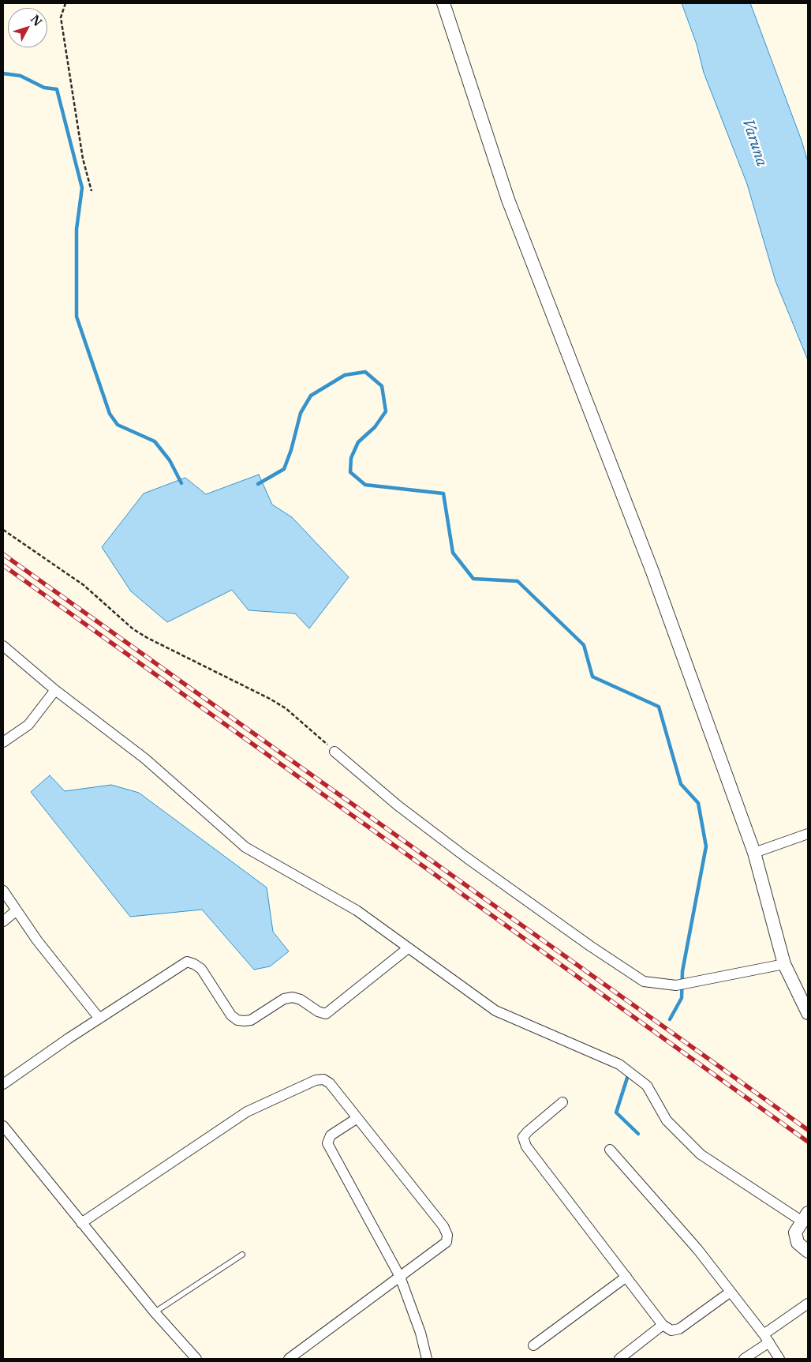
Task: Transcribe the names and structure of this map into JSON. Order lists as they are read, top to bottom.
{
  "water": ["Varuna"],
  "north": "top right"
}
